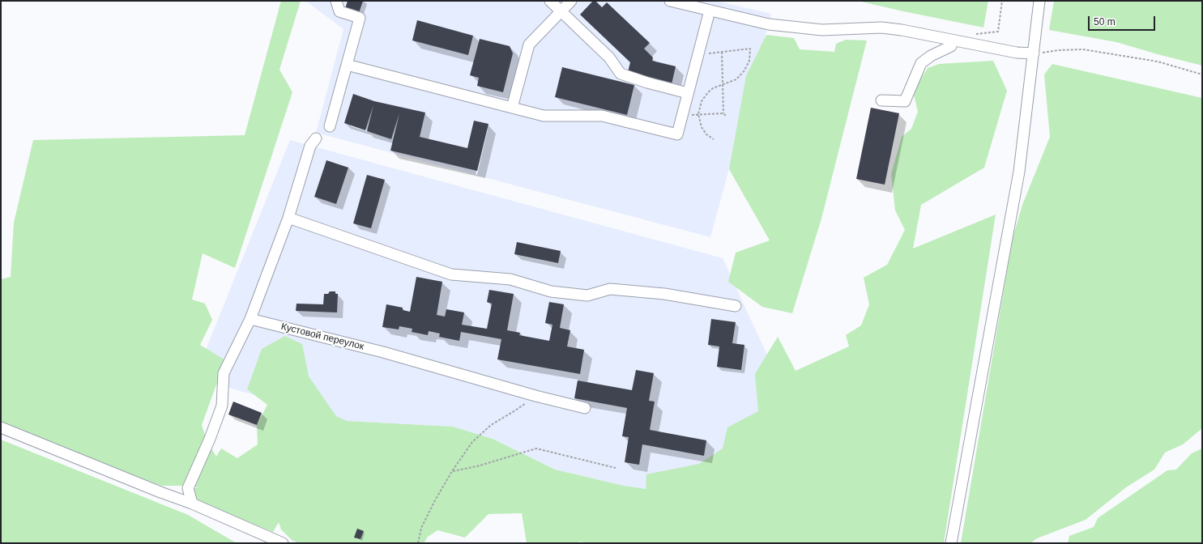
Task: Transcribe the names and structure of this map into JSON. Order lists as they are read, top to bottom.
{
  "streets": {
    "street": ["Кустовой переулок"]
  },
  "scale_bar": "50 m"
}
